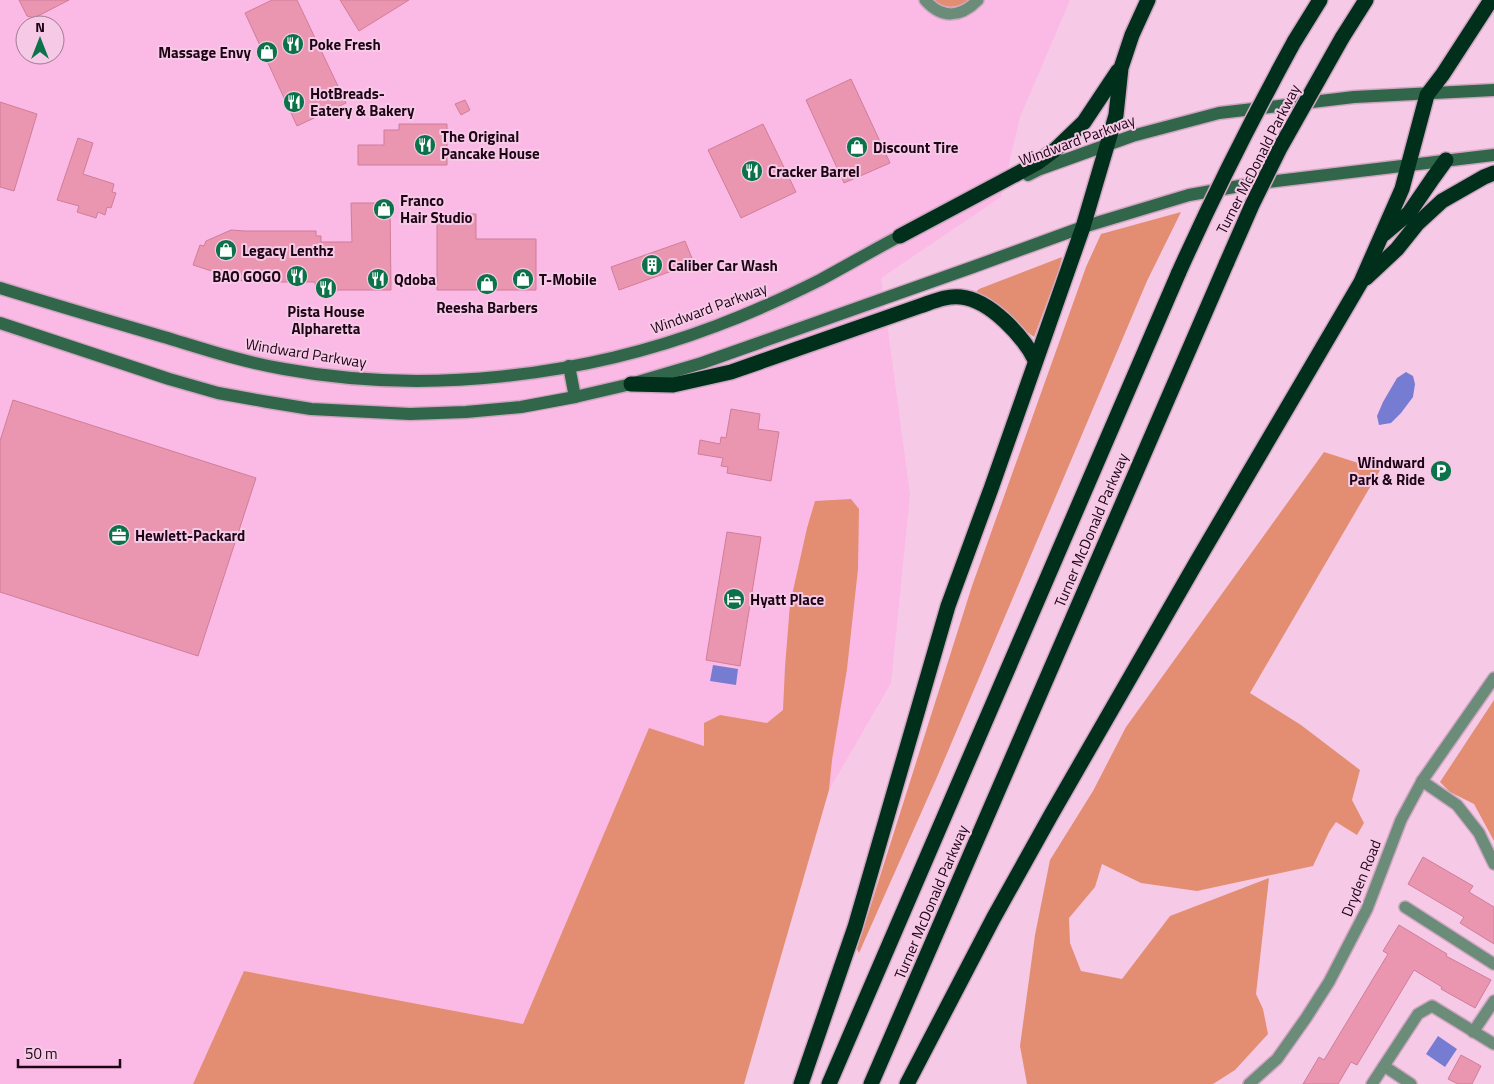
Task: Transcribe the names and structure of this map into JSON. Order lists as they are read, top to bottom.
{
  "streets": {
    "highway": ["Turner McDonald Parkway"],
    "main road": ["Windward Parkway"],
    "street": ["Dryden Road"]
  },
  "places": {
    "restaurant": [
      "Poke Fresh",
      "HotBreads- Eatery & Bakery",
      "The Original Pancake House",
      "Cracker Barrel",
      "BAO GOGO",
      "Qdoba",
      "Pista House Alpharetta"
    ],
    "shop": [
      "Massage Envy",
      "Discount Tire",
      "Franco Hair Studio",
      "Legacy Lenthz",
      "T-Mobile",
      "Reesha Barbers"
    ],
    "building": ["Caliber Car Wash"],
    "parking": ["Windward Park & Ride"],
    "office": ["Hewlett-Packard"],
    "hotel": ["Hyatt Place"]
  },
  "scale_bar": "50 m",
  "north": "top"
}
